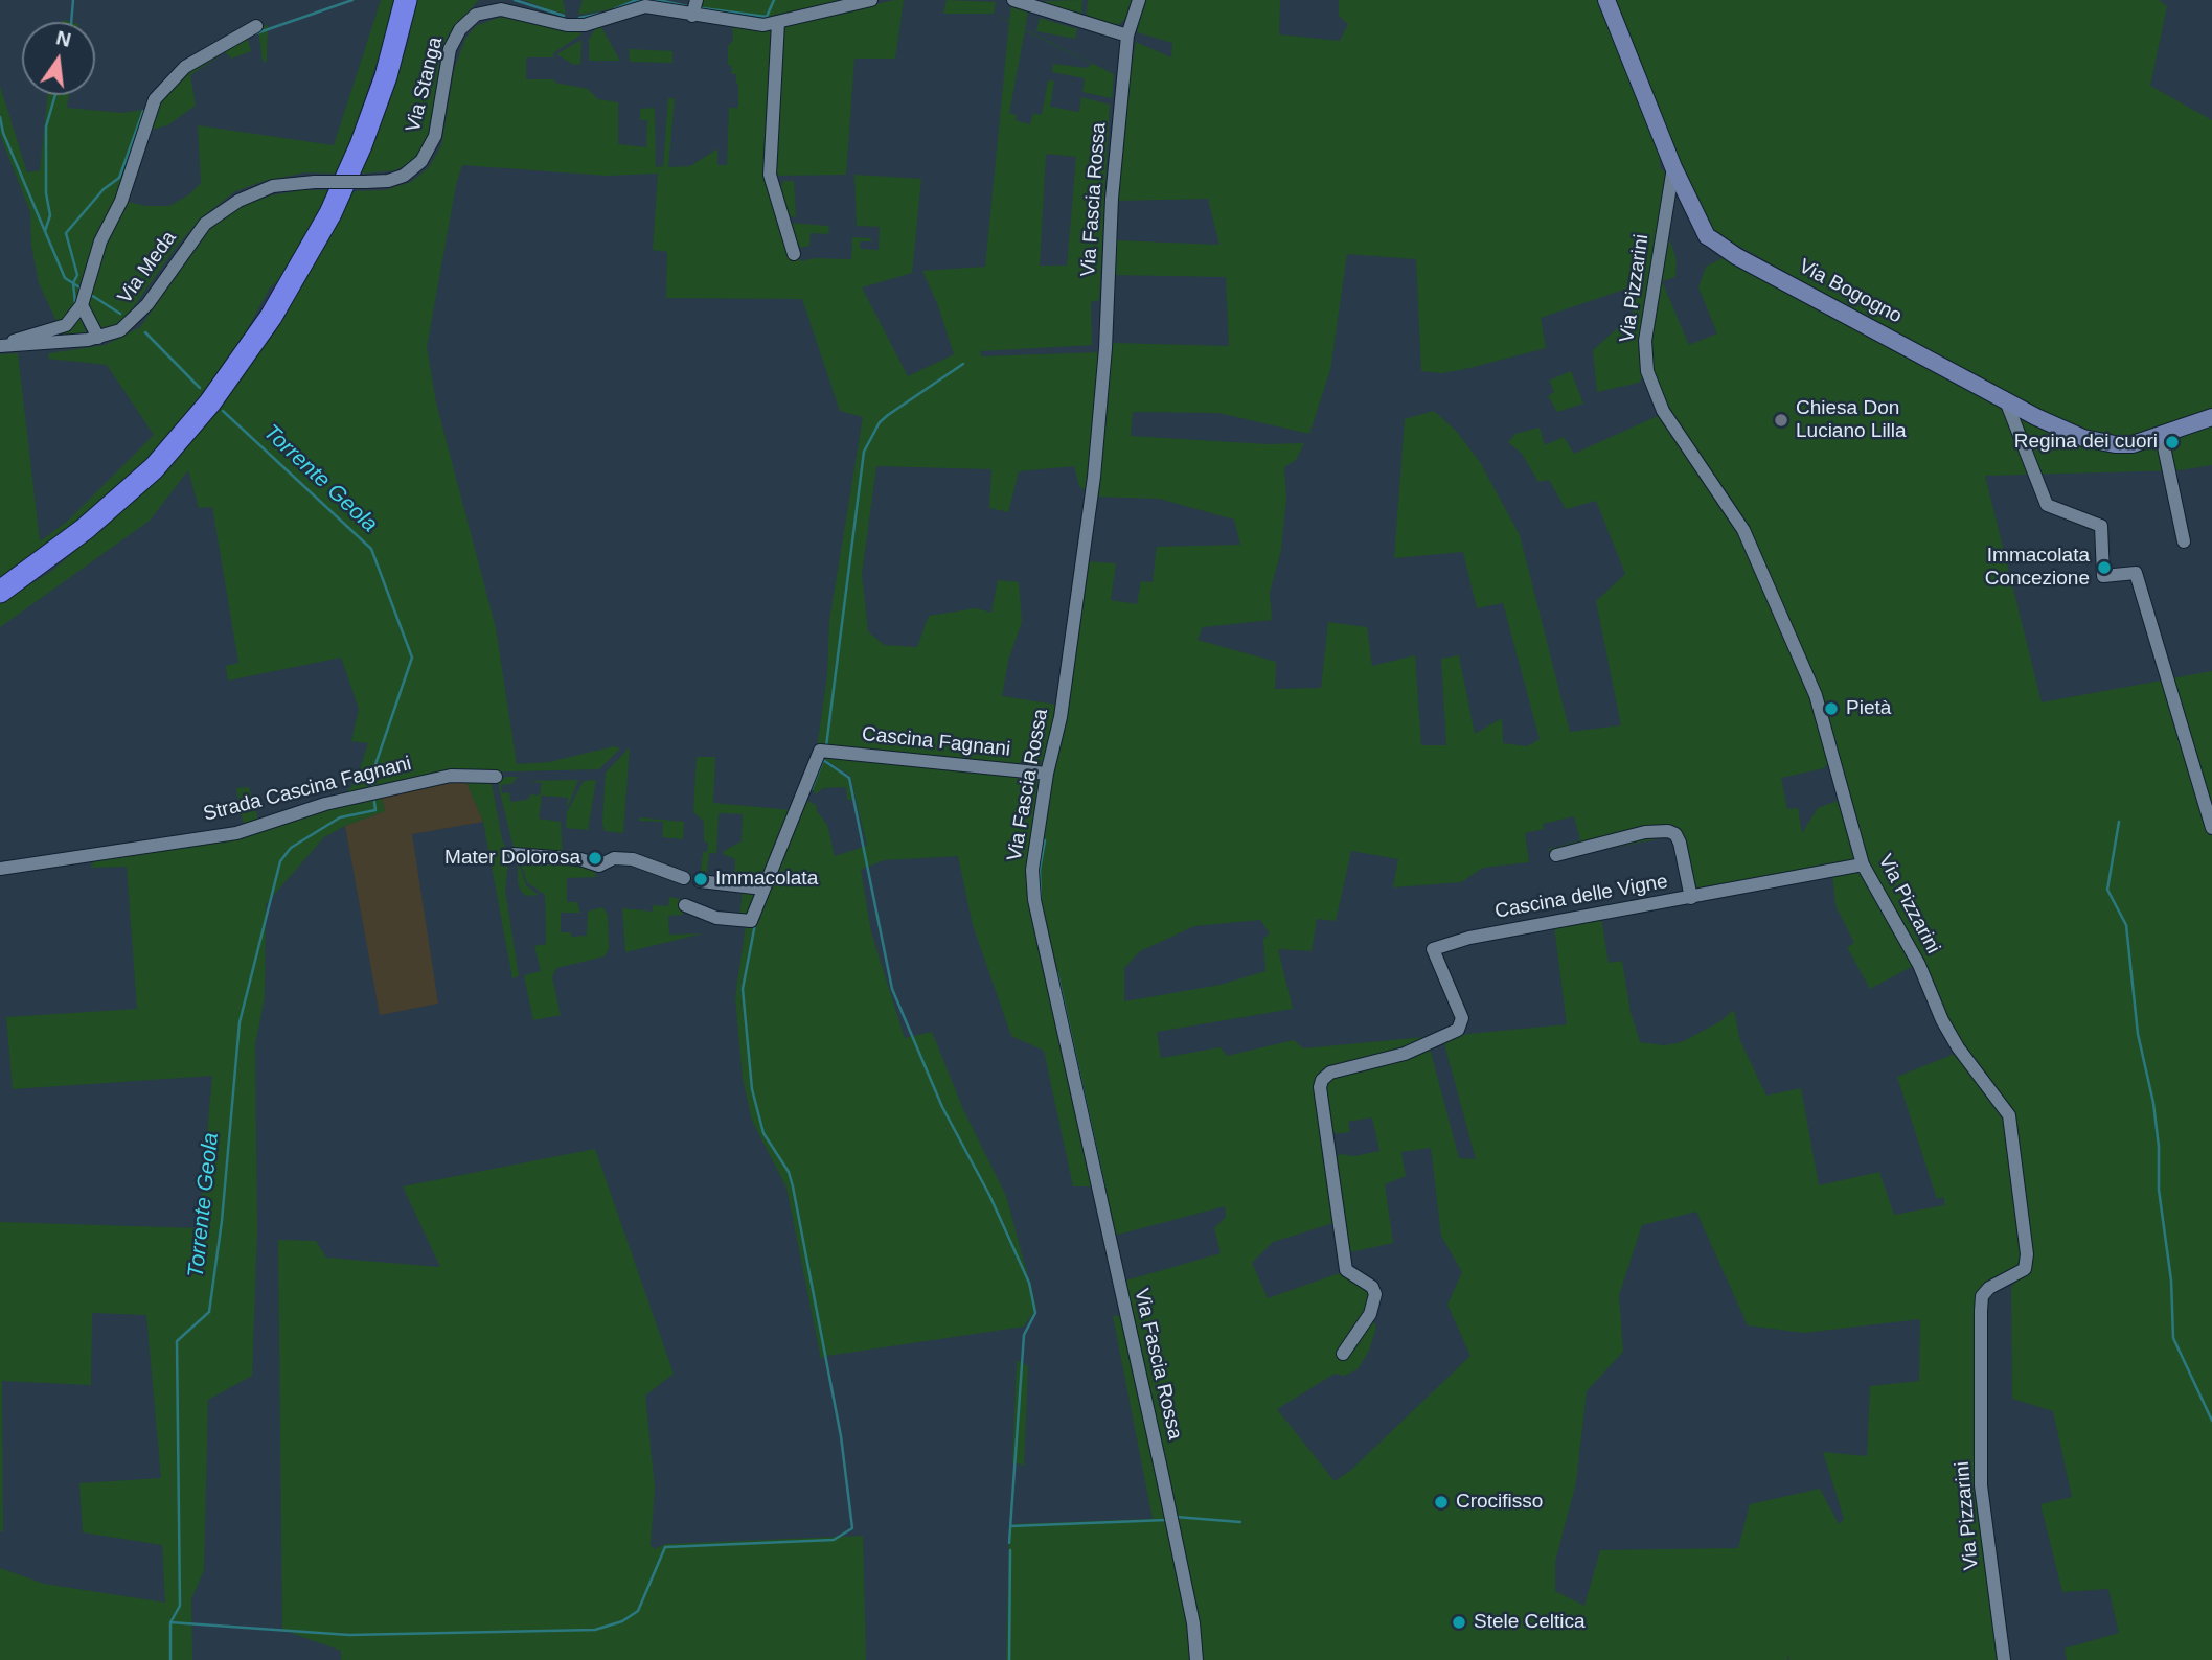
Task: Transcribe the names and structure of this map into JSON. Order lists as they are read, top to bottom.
{
  "streets": {
    "main road": ["Via Bogogno"],
    "street": [
      "Via Stanga",
      "Via Fascia Rossa",
      "Via Meda",
      "Via Pizzarini",
      "Cascina Fagnani",
      "Strada Cascina Fagnani",
      "Cascina delle Vigne"
    ]
  },
  "crossings": [
    ["Via Stanga", "Via Meda"],
    ["Via Fascia Rossa", "Cascina Fagnani"],
    ["Via Pizzarini", "Via Bogogno"],
    ["Via Pizzarini", "Cascina delle Vigne"]
  ],
  "water": ["Torrente Geola"],
  "places": [
    "Chiesa Don Luciano Lilla",
    "Regina dei cuori",
    "Immacolata Concezione",
    "Pietà",
    "Mater Dolorosa",
    "Immacolata",
    "Crocifisso",
    "Stele Celtica"
  ],
  "north": "top"
}
